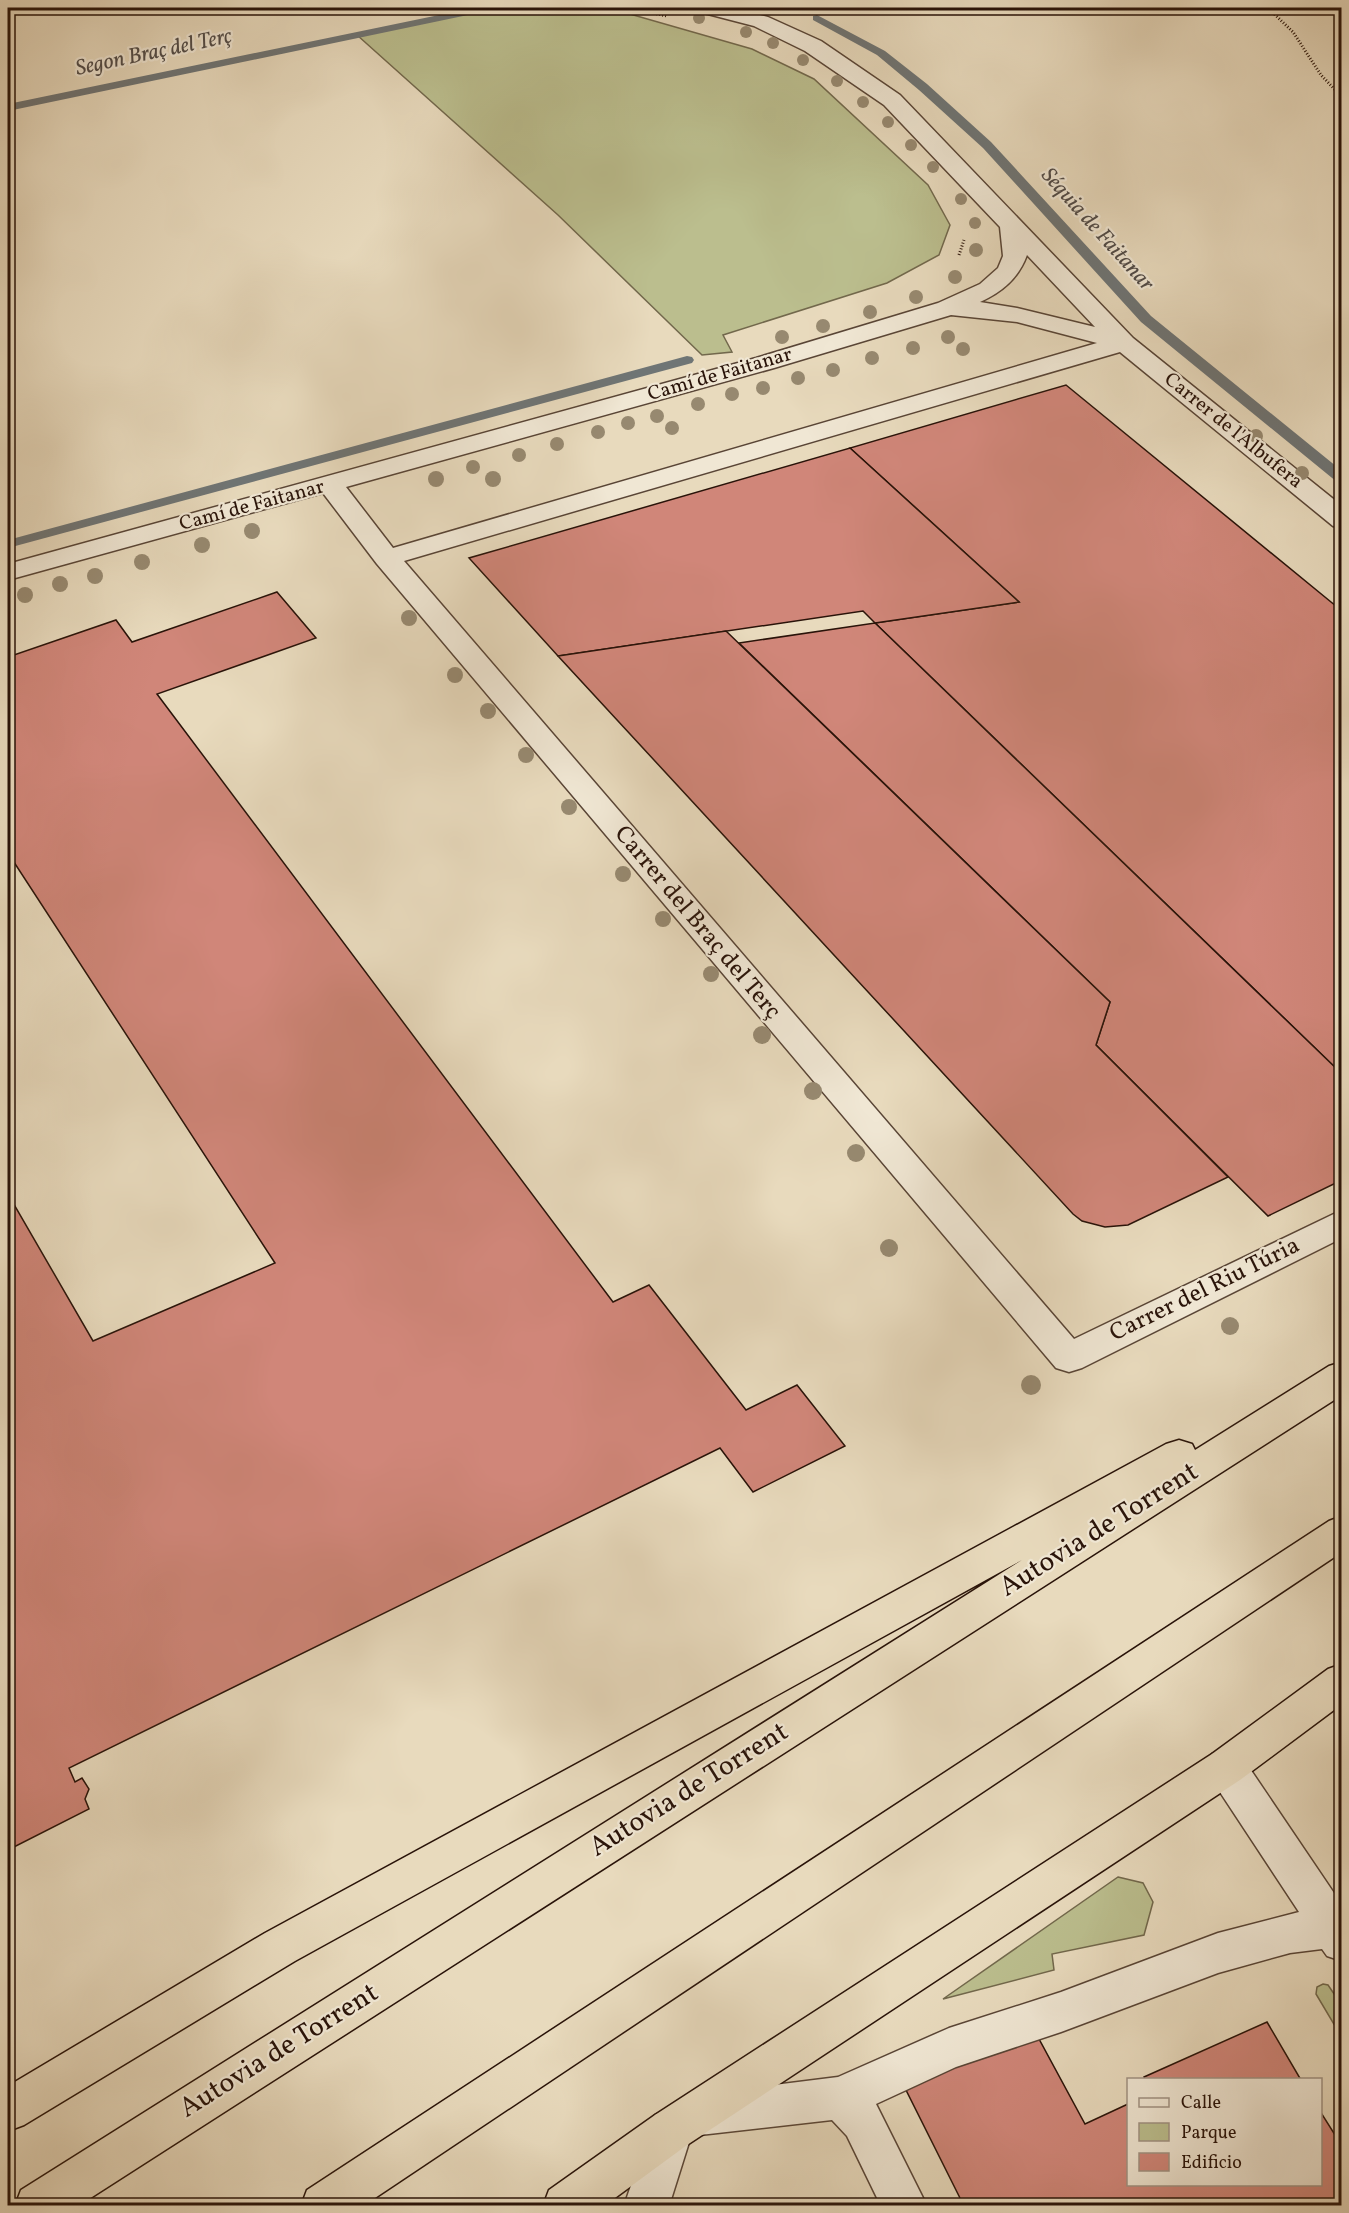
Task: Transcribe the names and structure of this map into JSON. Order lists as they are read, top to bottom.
{
  "streets": {
    "highway": ["Autovia de Torrent"],
    "street": [
      "Camí de Faitanar",
      "Carrer de l'Albufera",
      "Carrer del Braç del Terç",
      "Carrer del Riu Túria"
    ]
  },
  "crossings": [
    ["Camí de Faitanar", "Carrer de l'Albufera"],
    ["Camí de Faitanar", "Carrer del Braç del Terç"],
    ["Carrer del Braç del Terç", "Carrer del Riu Túria"]
  ],
  "water": ["Segon Braç del Terç", "Séquia de Faitanar"],
  "legend": ["Calle", "Parque", "Edificio"]
}
